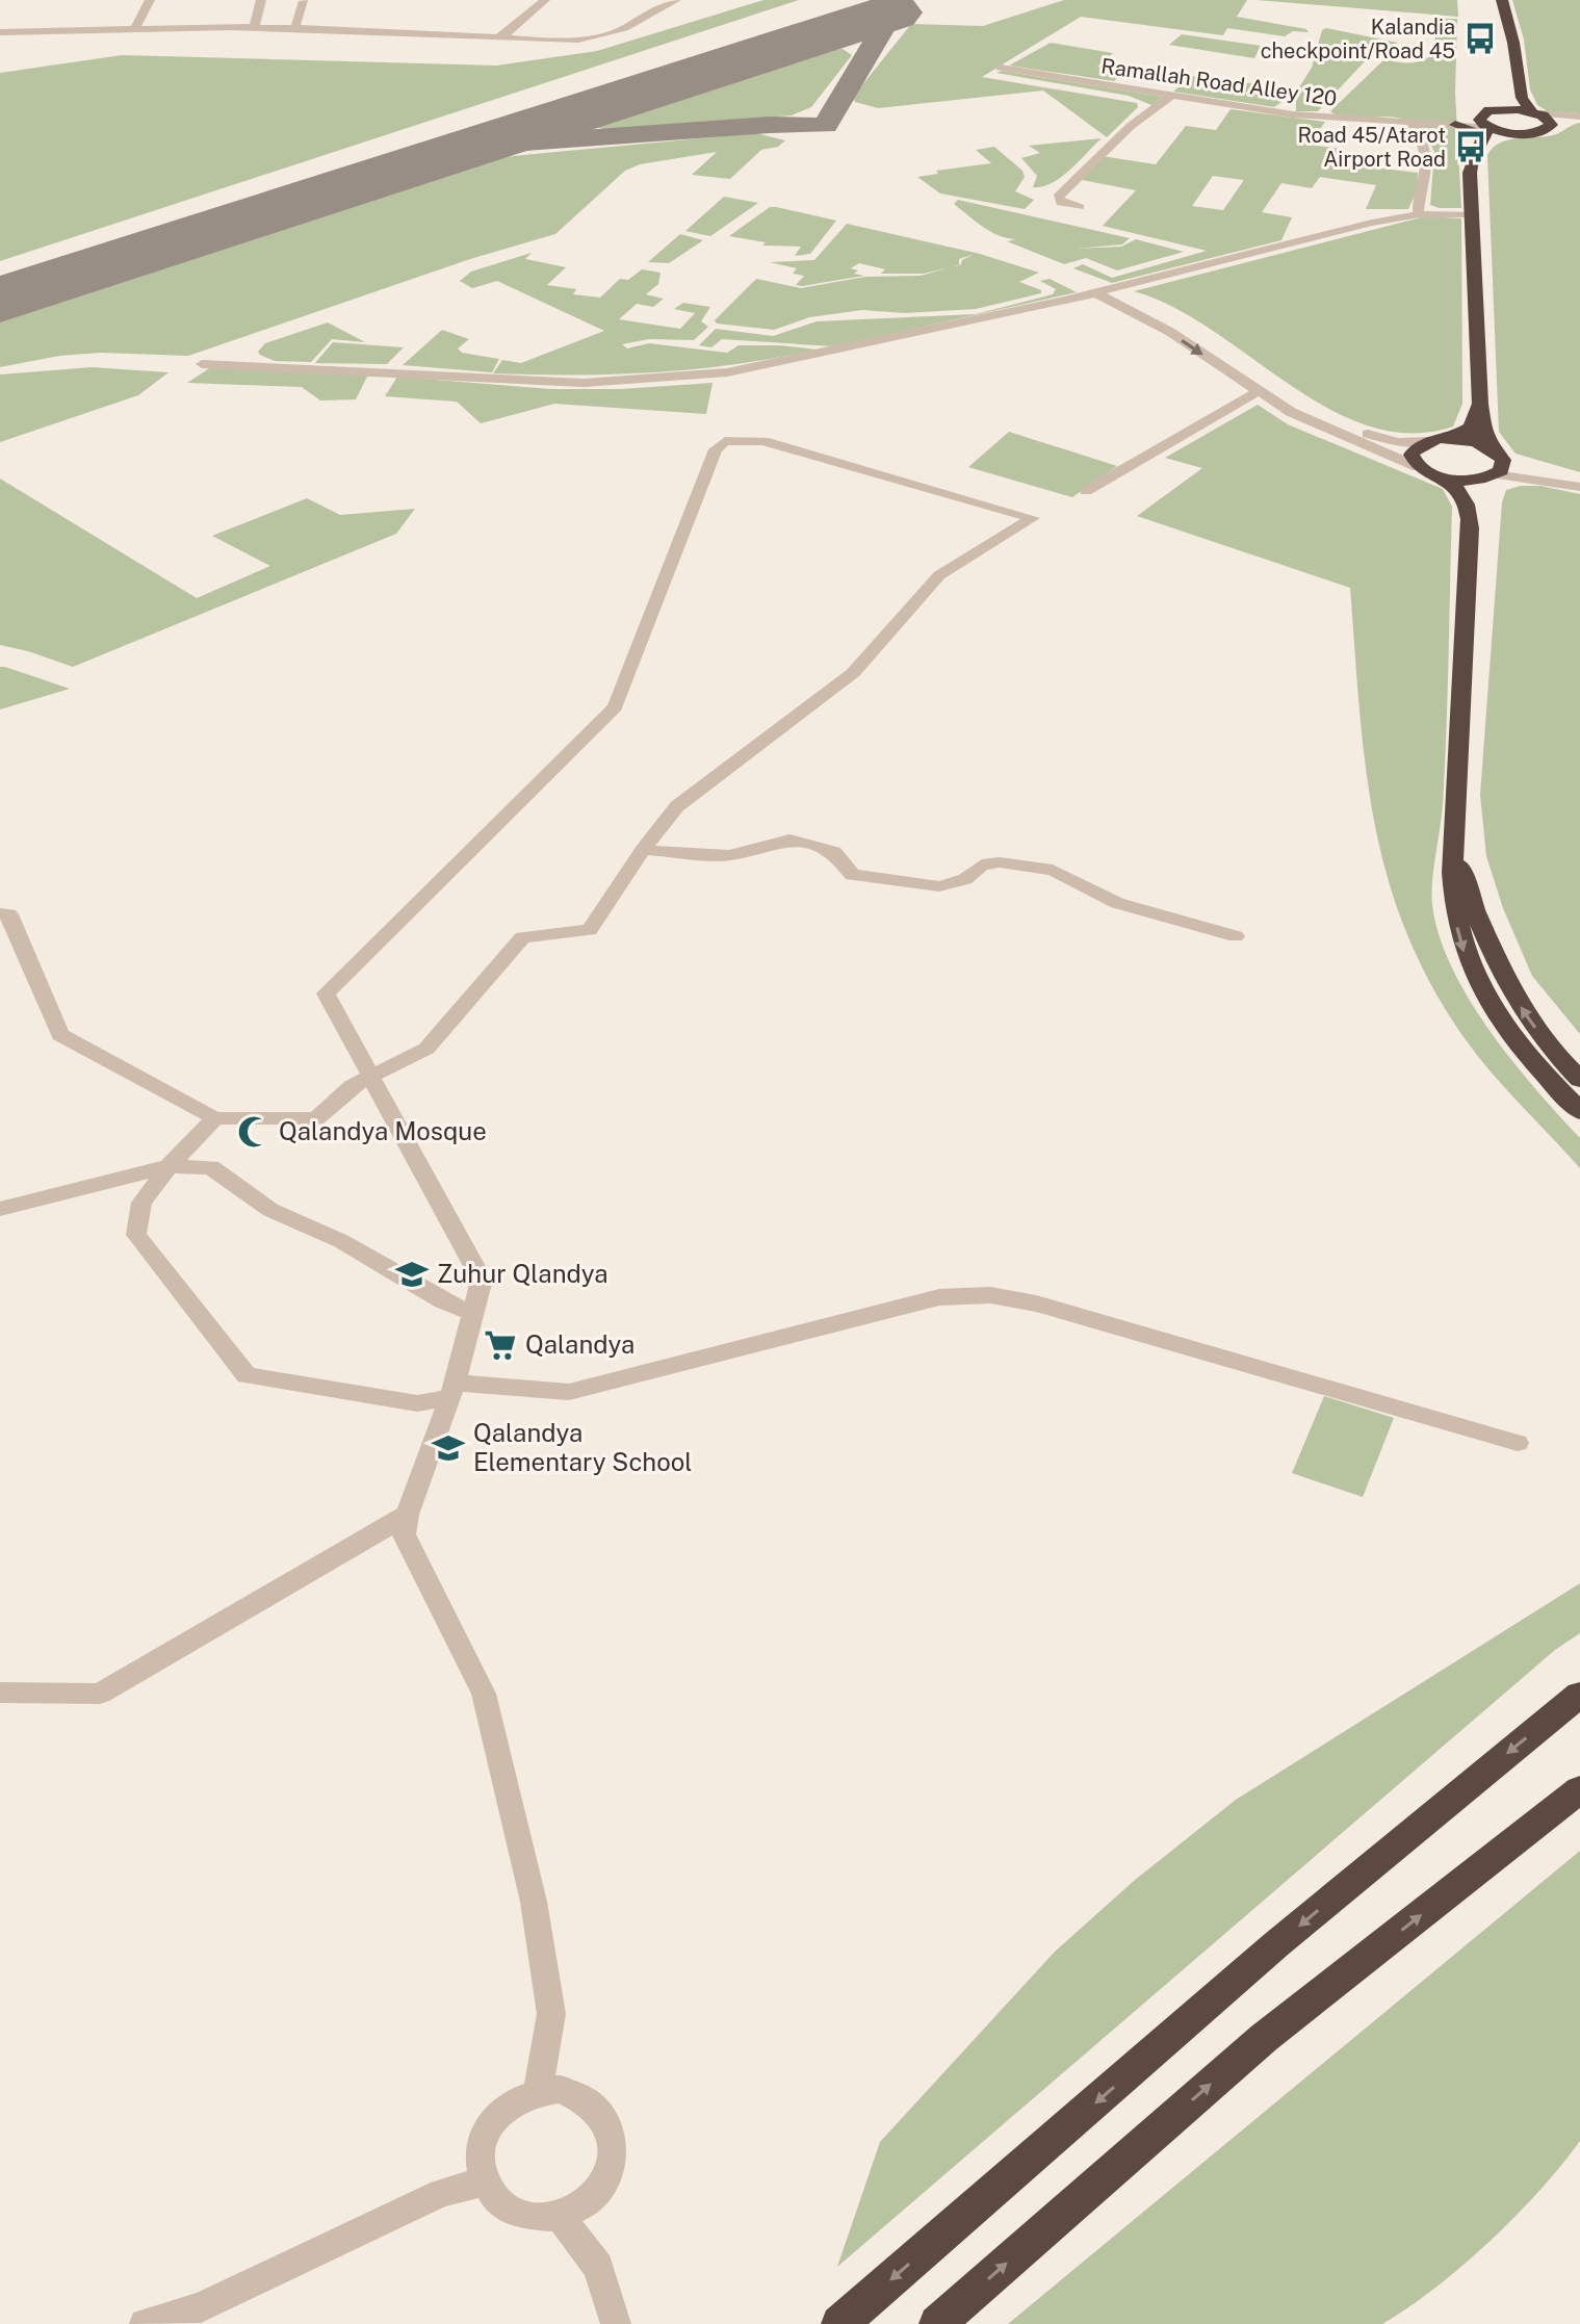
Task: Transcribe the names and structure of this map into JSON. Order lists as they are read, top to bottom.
{
  "streets": {
    "street": ["Ramallah Road Alley 120"]
  },
  "places": {
    "bus stop": ["Kalandia checkpoint/Road 45", "Road 45/Atarot Airport Road"],
    "mosque": ["Qalandya Mosque"],
    "school or university": ["Zuhur Qlandya", "Qalandya Elementary School"],
    "supermarket": ["Qalandya"]
  }
}
